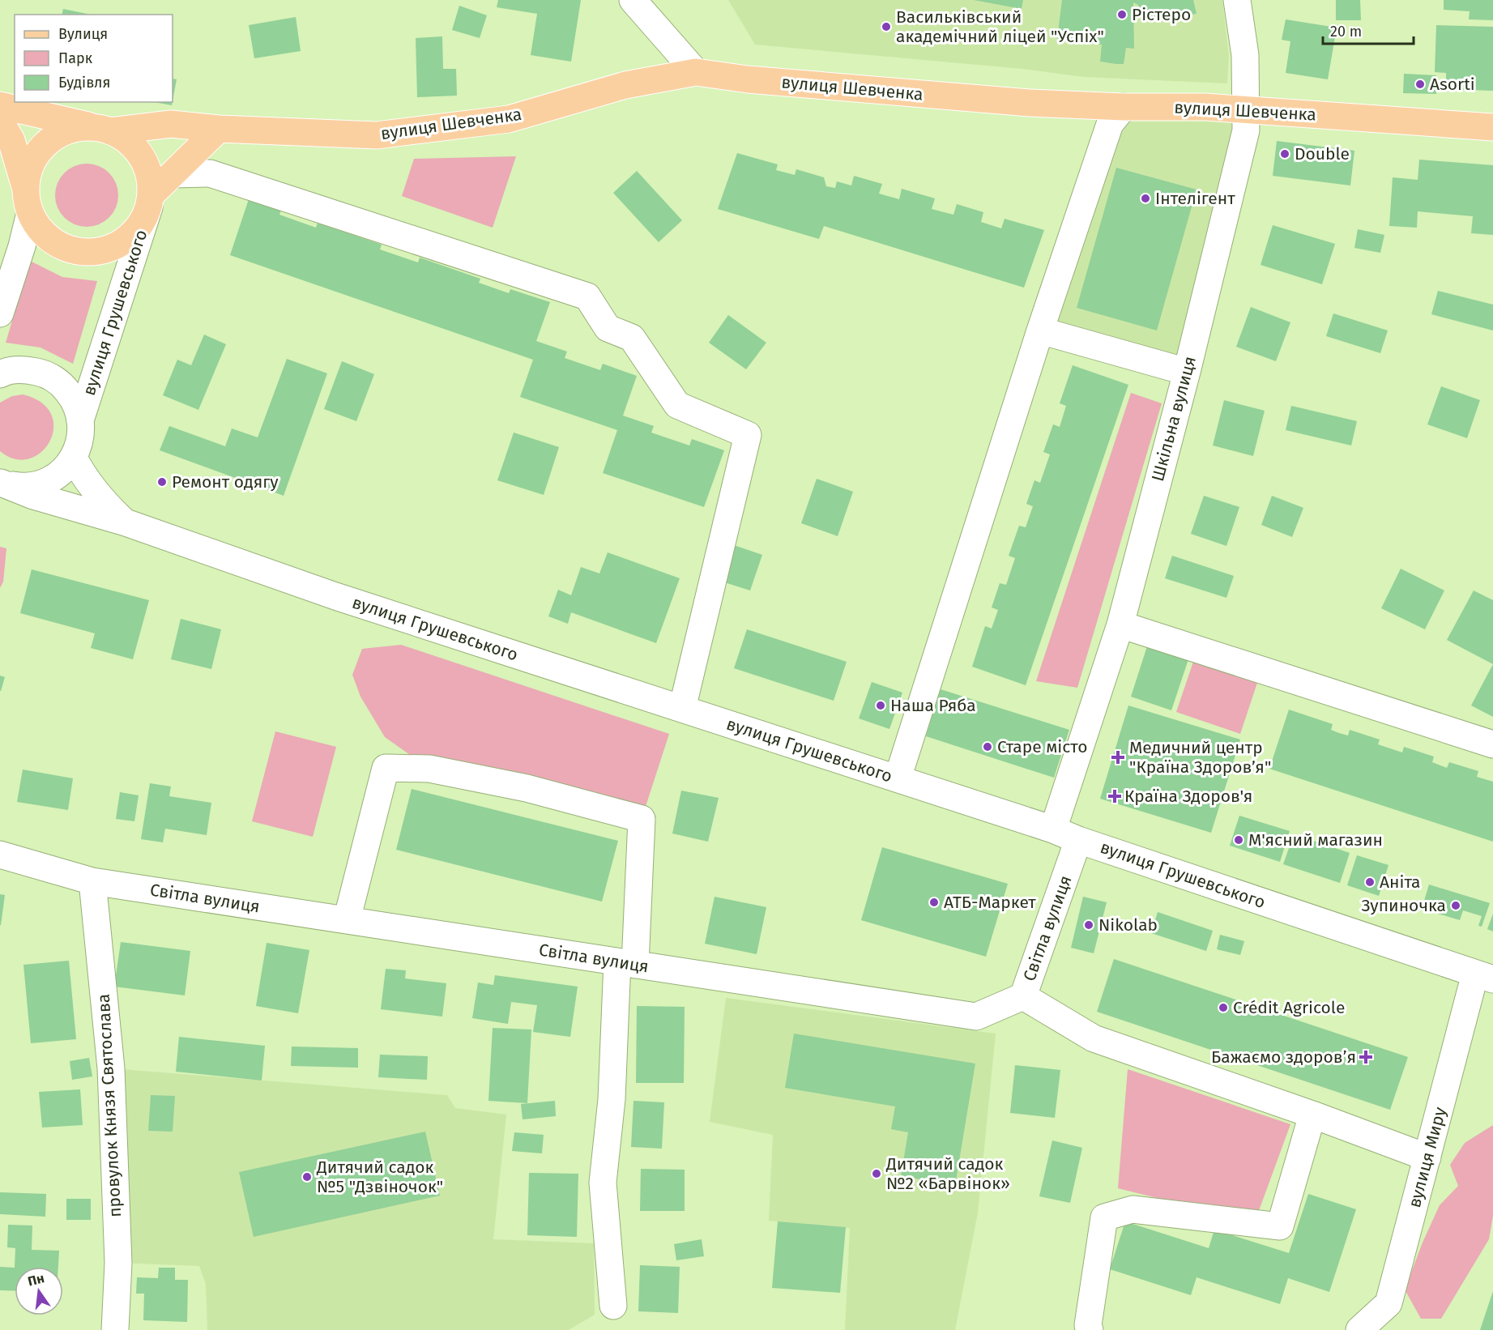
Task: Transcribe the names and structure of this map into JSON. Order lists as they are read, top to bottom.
{
  "streets": {
    "main road": ["вулиця Шевченка"],
    "street": [
      "вулиця Грушевського",
      "Шкільна вулиця",
      "Світла вулиця",
      "провулок Князя Святослава",
      "вулиця Миру"
    ]
  },
  "crossings": [
    ["вулиця Шевченка", "вулиця Грушевського"],
    ["вулиця Шевченка", "Шкільна вулиця"],
    ["вулиця Грушевського", "Шкільна вулиця"],
    ["вулиця Грушевського", "Світла вулиця"],
    ["вулиця Грушевського", "вулиця Миру"],
    ["Світла вулиця", "провулок Князя Святослава"]
  ],
  "places": {
    "other": [
      "Рістеро",
      "Васильківський академічний ліцей \"Успіх\"",
      "Asorti",
      "Double",
      "Інтелігент",
      "Ремонт одягу",
      "Наша Ряба",
      "Старе місто",
      "М'ясний магазин",
      "Аніта",
      "АТБ-Маркет",
      "Зупиночка",
      "Nikolab",
      "Crédit Agricole",
      "Дитячий садок №2 «Барвінок»",
      "Дитячий садок №5 \"Дзвіночок\""
    ],
    "health": ["Медичний центр \"Країна Здоров’я\"", "Країна Здоров'я", "Бажаємо здоровʼя"]
  },
  "legend": ["Вулиця", "Парк", "Будівля"],
  "scale_bar": "20 m",
  "north": "top"
}
